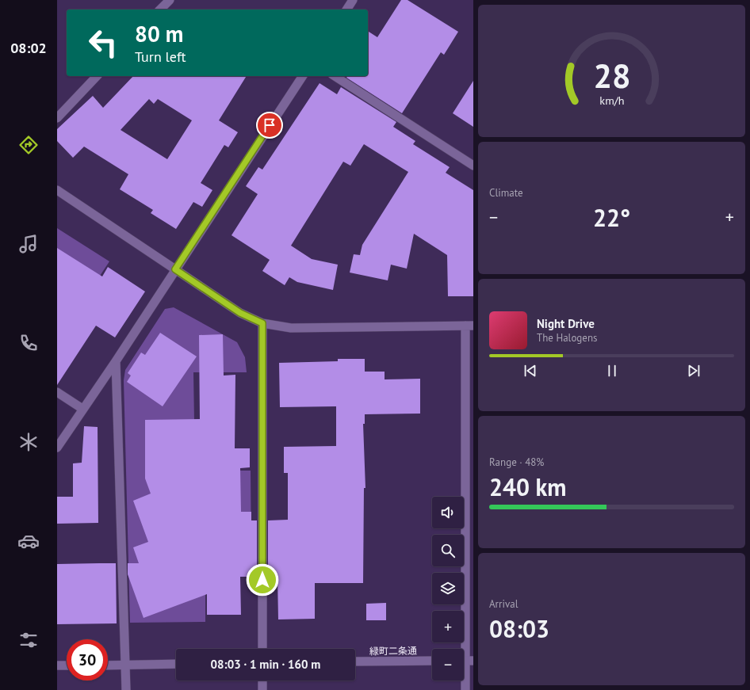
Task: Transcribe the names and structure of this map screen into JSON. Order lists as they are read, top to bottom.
{
  "streets": {
    "street": ["緑町二条通"]
  },
  "page": {
    "tabs": "08:02",
    "turn": ["80 m", "Turn left"],
    "tile": [
      "Climate",
      ["Range · 48%", "240 km"],
      ["Arrival", "08:03"]
    ],
    "heat": ["−", "22°", "+"],
    "song": ["Night Drive", "The Halogens"],
    "map_buttons": ["+", "−"],
    "limit": "30",
    "trip": "08:03 · 1 min · 160 m",
    "gauge": ["28", "km/h"]
  }
}
